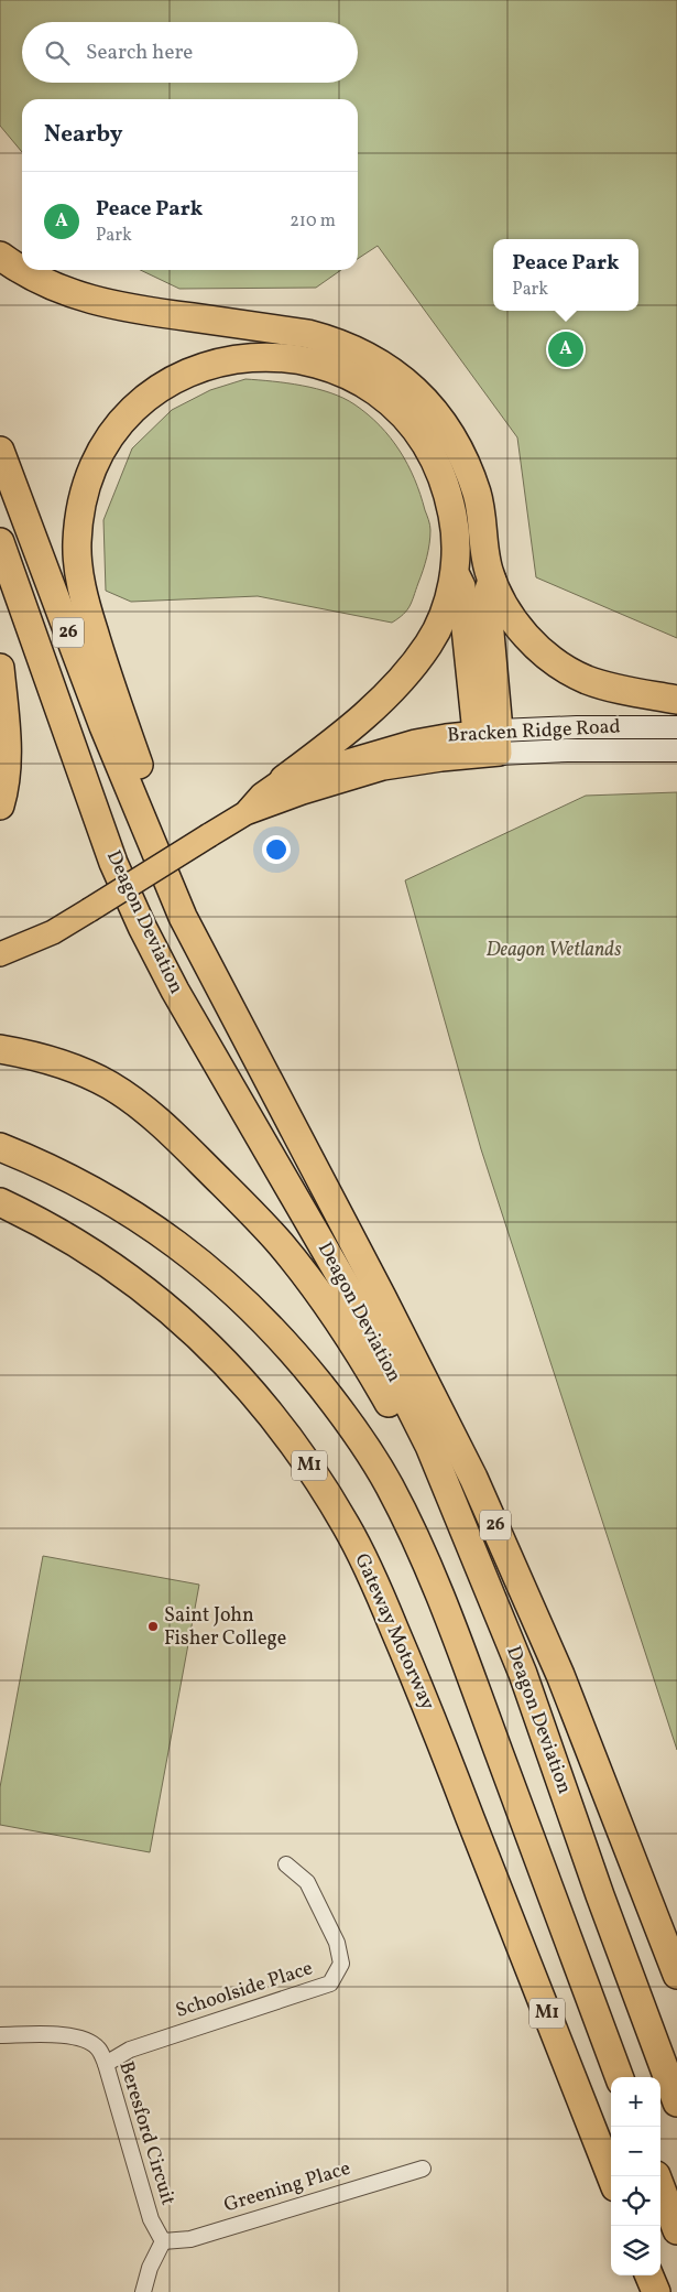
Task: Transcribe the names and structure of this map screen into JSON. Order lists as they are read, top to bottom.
{
  "streets": {
    "highway": [
      "26",
      "Deagon Deviation",
      "M1",
      "Gateway Motorway"
    ],
    "main road": ["Bracken Ridge Road"],
    "street": ["Schoolside Place", "Beresford Circuit", "Greening Place"]
  },
  "crossings": [
    ["Schoolside Place", "Beresford Circuit"],
    ["Beresford Circuit", "Greening Place"]
  ],
  "parks": ["Deagon Wetlands"],
  "places": ["Saint John Fisher College"],
  "page": {
    "search": "Search here",
    "heading": "Nearby",
    "list": [
      {
        "mark": "A",
        "name": "Peace Park",
        "note": "Park",
        "value": "210 m"
      }
    ],
    "popup": ["Peace Park", "Park"],
    "pins": "A",
    "map_buttons": ["+", "−"]
  }
}
